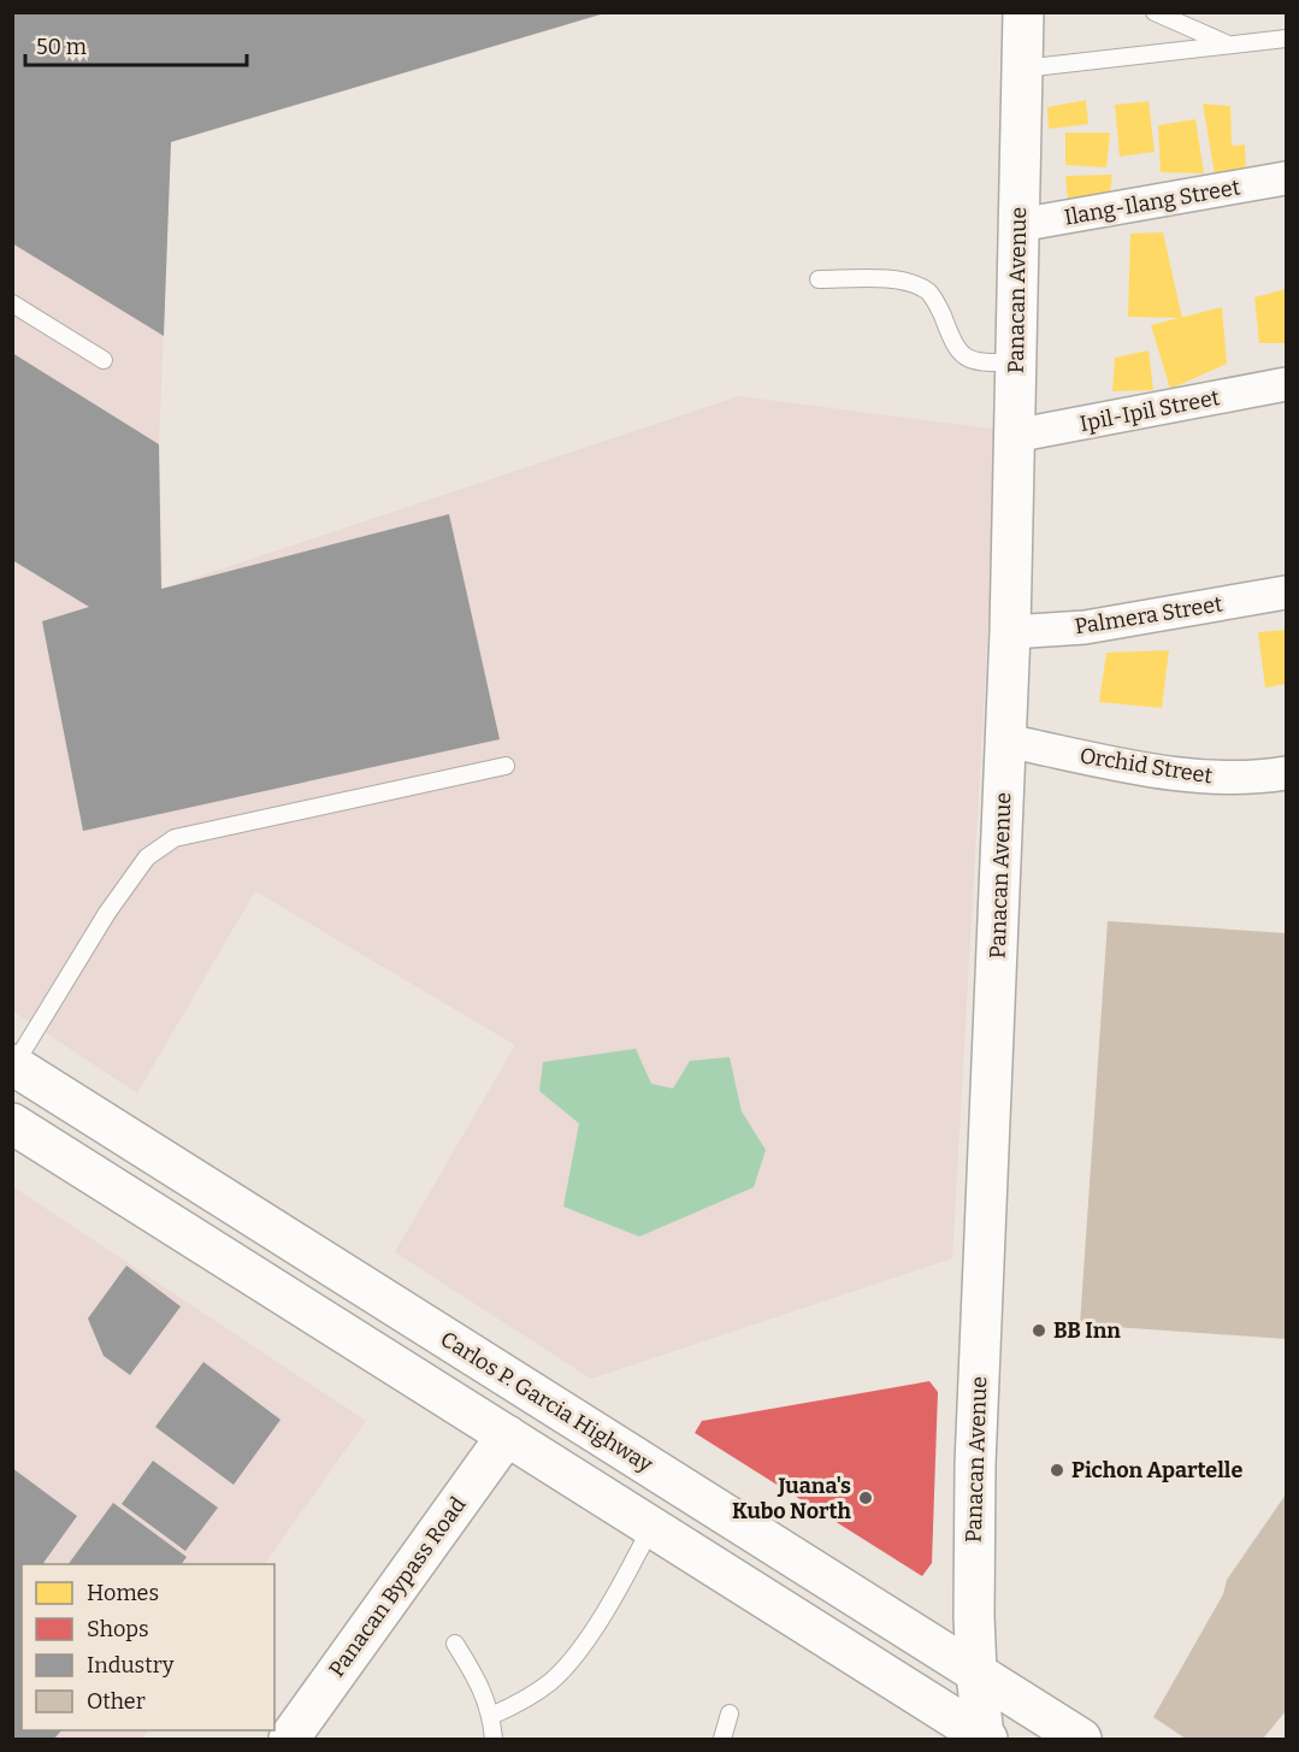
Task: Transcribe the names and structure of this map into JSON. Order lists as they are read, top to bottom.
{
  "streets": {
    "main road": ["Panacan Avenue", "Carlos P. Garcia Highway", "Panacan Bypass Road"],
    "street": [
      "Ilang-Ilang Street",
      "Ipil-Ipil Street",
      "Palmera Street",
      "Orchid Street"
    ]
  },
  "crossings": [
    ["Ilang-Ilang Street", "Panacan Avenue"],
    ["Panacan Avenue", "Ipil-Ipil Street"],
    ["Panacan Avenue", "Palmera Street"],
    ["Panacan Avenue", "Orchid Street"],
    ["Panacan Avenue", "Carlos P. Garcia Highway"]
  ],
  "places": ["BB Inn", "Pichon Apartelle", "Juana's Kubo North"],
  "legend": [
    "Homes",
    "Shops",
    "Industry",
    "Other"
  ],
  "scale_bar": "50 m"
}
